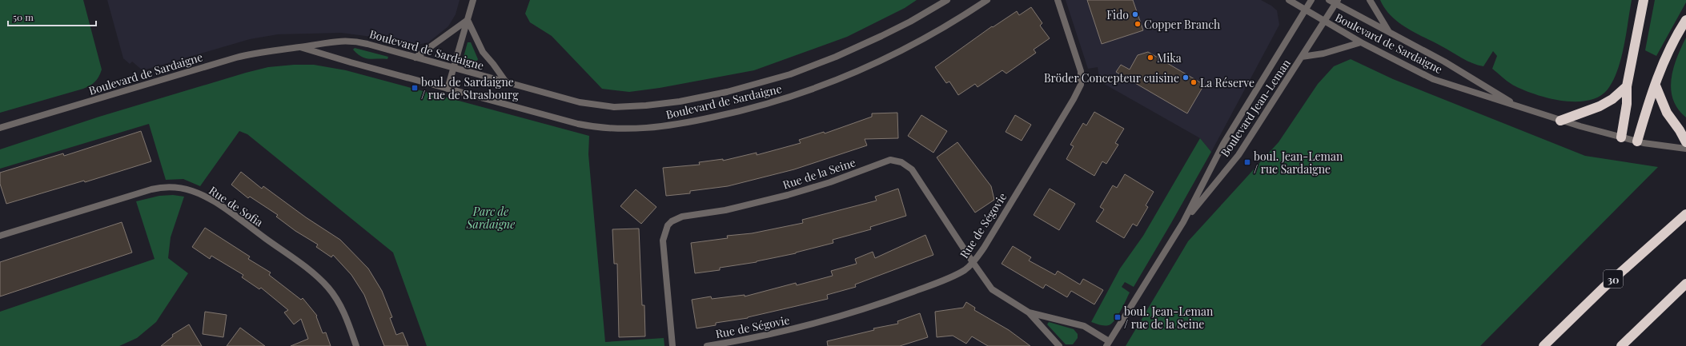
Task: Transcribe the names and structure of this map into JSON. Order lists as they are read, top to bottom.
{
  "streets": {
    "highway": ["30"],
    "street": [
      "Boulevard de Sardaigne",
      "Boulevard Jean-Leman",
      "Rue de la Seine",
      "Rue de Sofia",
      "Rue de Ségovie"
    ]
  },
  "crossings": [
    ["Boulevard de Sardaigne", "Boulevard Jean-Leman"],
    ["Boulevard Jean-Leman", "Rue de la Seine"],
    ["Rue de la Seine", "Rue de Ségovie"]
  ],
  "parks": ["Parc de Sardaigne"],
  "places": {
    "other": [
      "Fido",
      "Copper Branch",
      "Mika",
      "Bröder Concepteur cuisine",
      "La Réserve"
    ],
    "transit": ["boul. de Sardaigne / rue de Strasbourg", "boul. Jean-Leman / rue Sardaigne", "boul. Jean-Leman / rue de la Seine"]
  },
  "scale_bar": "50 m"
}
